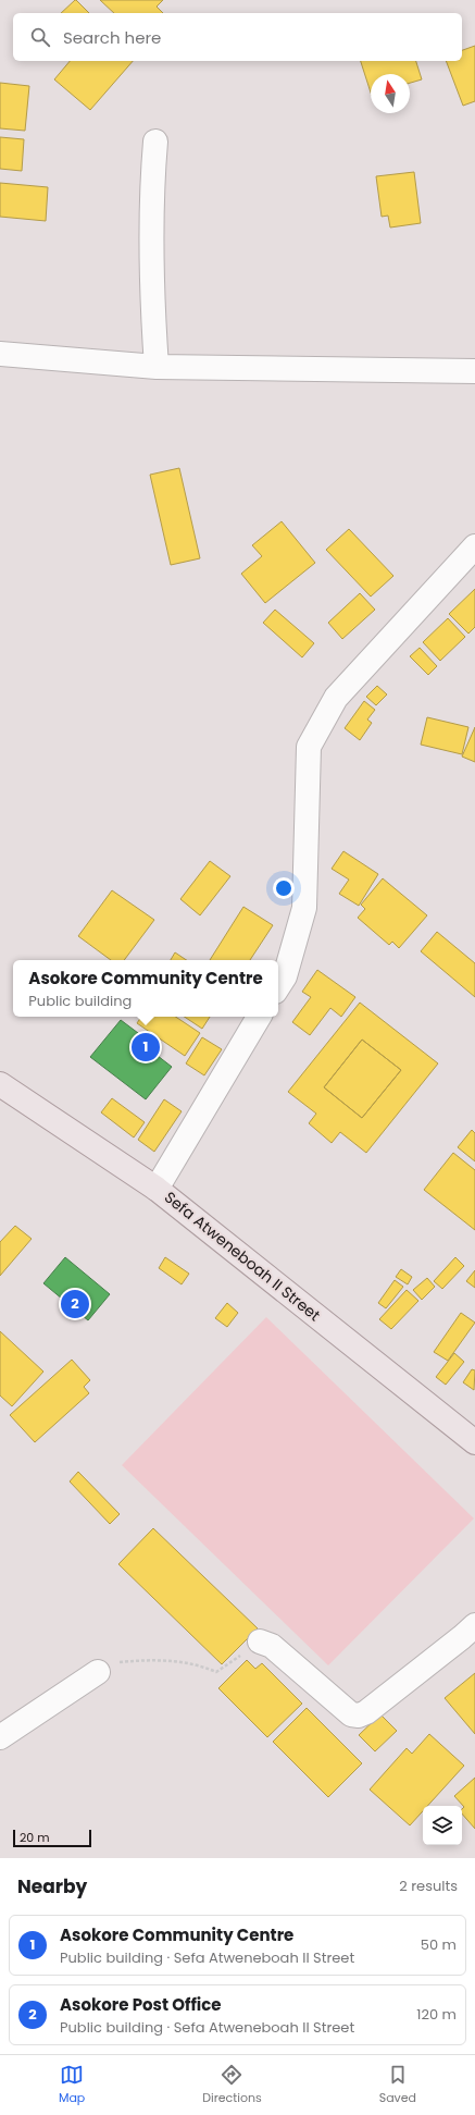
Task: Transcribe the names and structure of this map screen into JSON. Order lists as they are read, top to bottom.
{
  "streets": {
    "main road": ["Sefa Atweneboah II Street"]
  },
  "scale_bar": "20 m",
  "north": "top",
  "page": {
    "search": "Search here",
    "popup": ["Asokore Community Centre", "Public building"],
    "pins": ["1", "2"],
    "scale": "20 m",
    "heading": ["Nearby", "2 results"],
    "list": [
      {
        "mark": "1",
        "name": "Asokore Community Centre",
        "note": "Public building · Sefa Atweneboah II Street",
        "value": "50 m"
      },
      {
        "mark": "2",
        "name": "Asokore Post Office",
        "note": "Public building · Sefa Atweneboah II Street",
        "value": "120 m"
      }
    ],
    "nav": ["Map", "Directions", "Saved"]
  }
}
